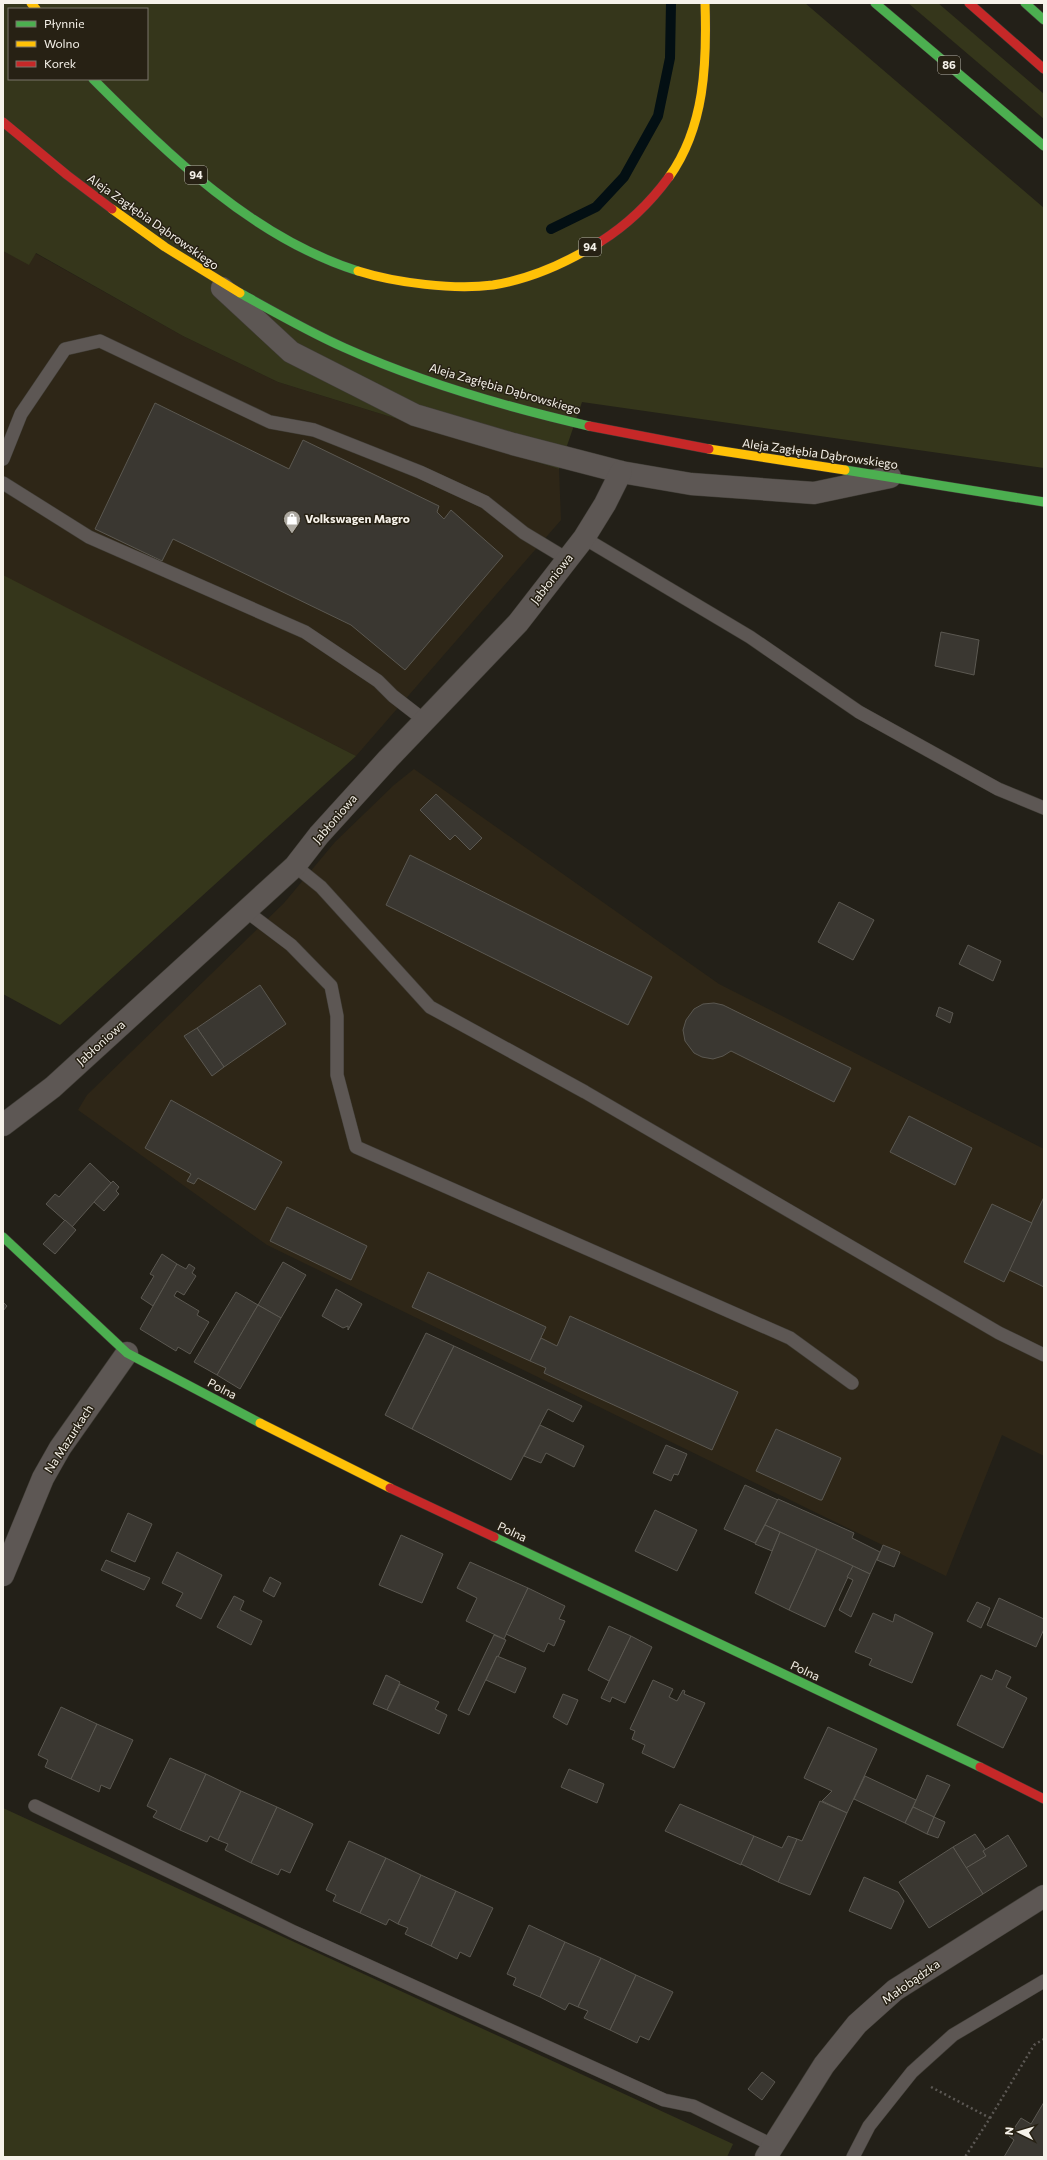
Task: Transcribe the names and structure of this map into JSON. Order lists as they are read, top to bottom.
{
  "streets": {
    "main road": [
      "86",
      "94",
      "Aleja Zagłębia Dąbrowskiego",
      "Polna"
    ],
    "street": ["Jabłoniowa", "Na Mazurkach", "Małobądzka"]
  },
  "crossings": [
    ["Polna", "Na Mazurkach"]
  ],
  "places": {
    "shop": ["Volkswagen Magro"]
  },
  "legend": ["Płynnie", "Wolno", "Korek"],
  "north": "left"
}
